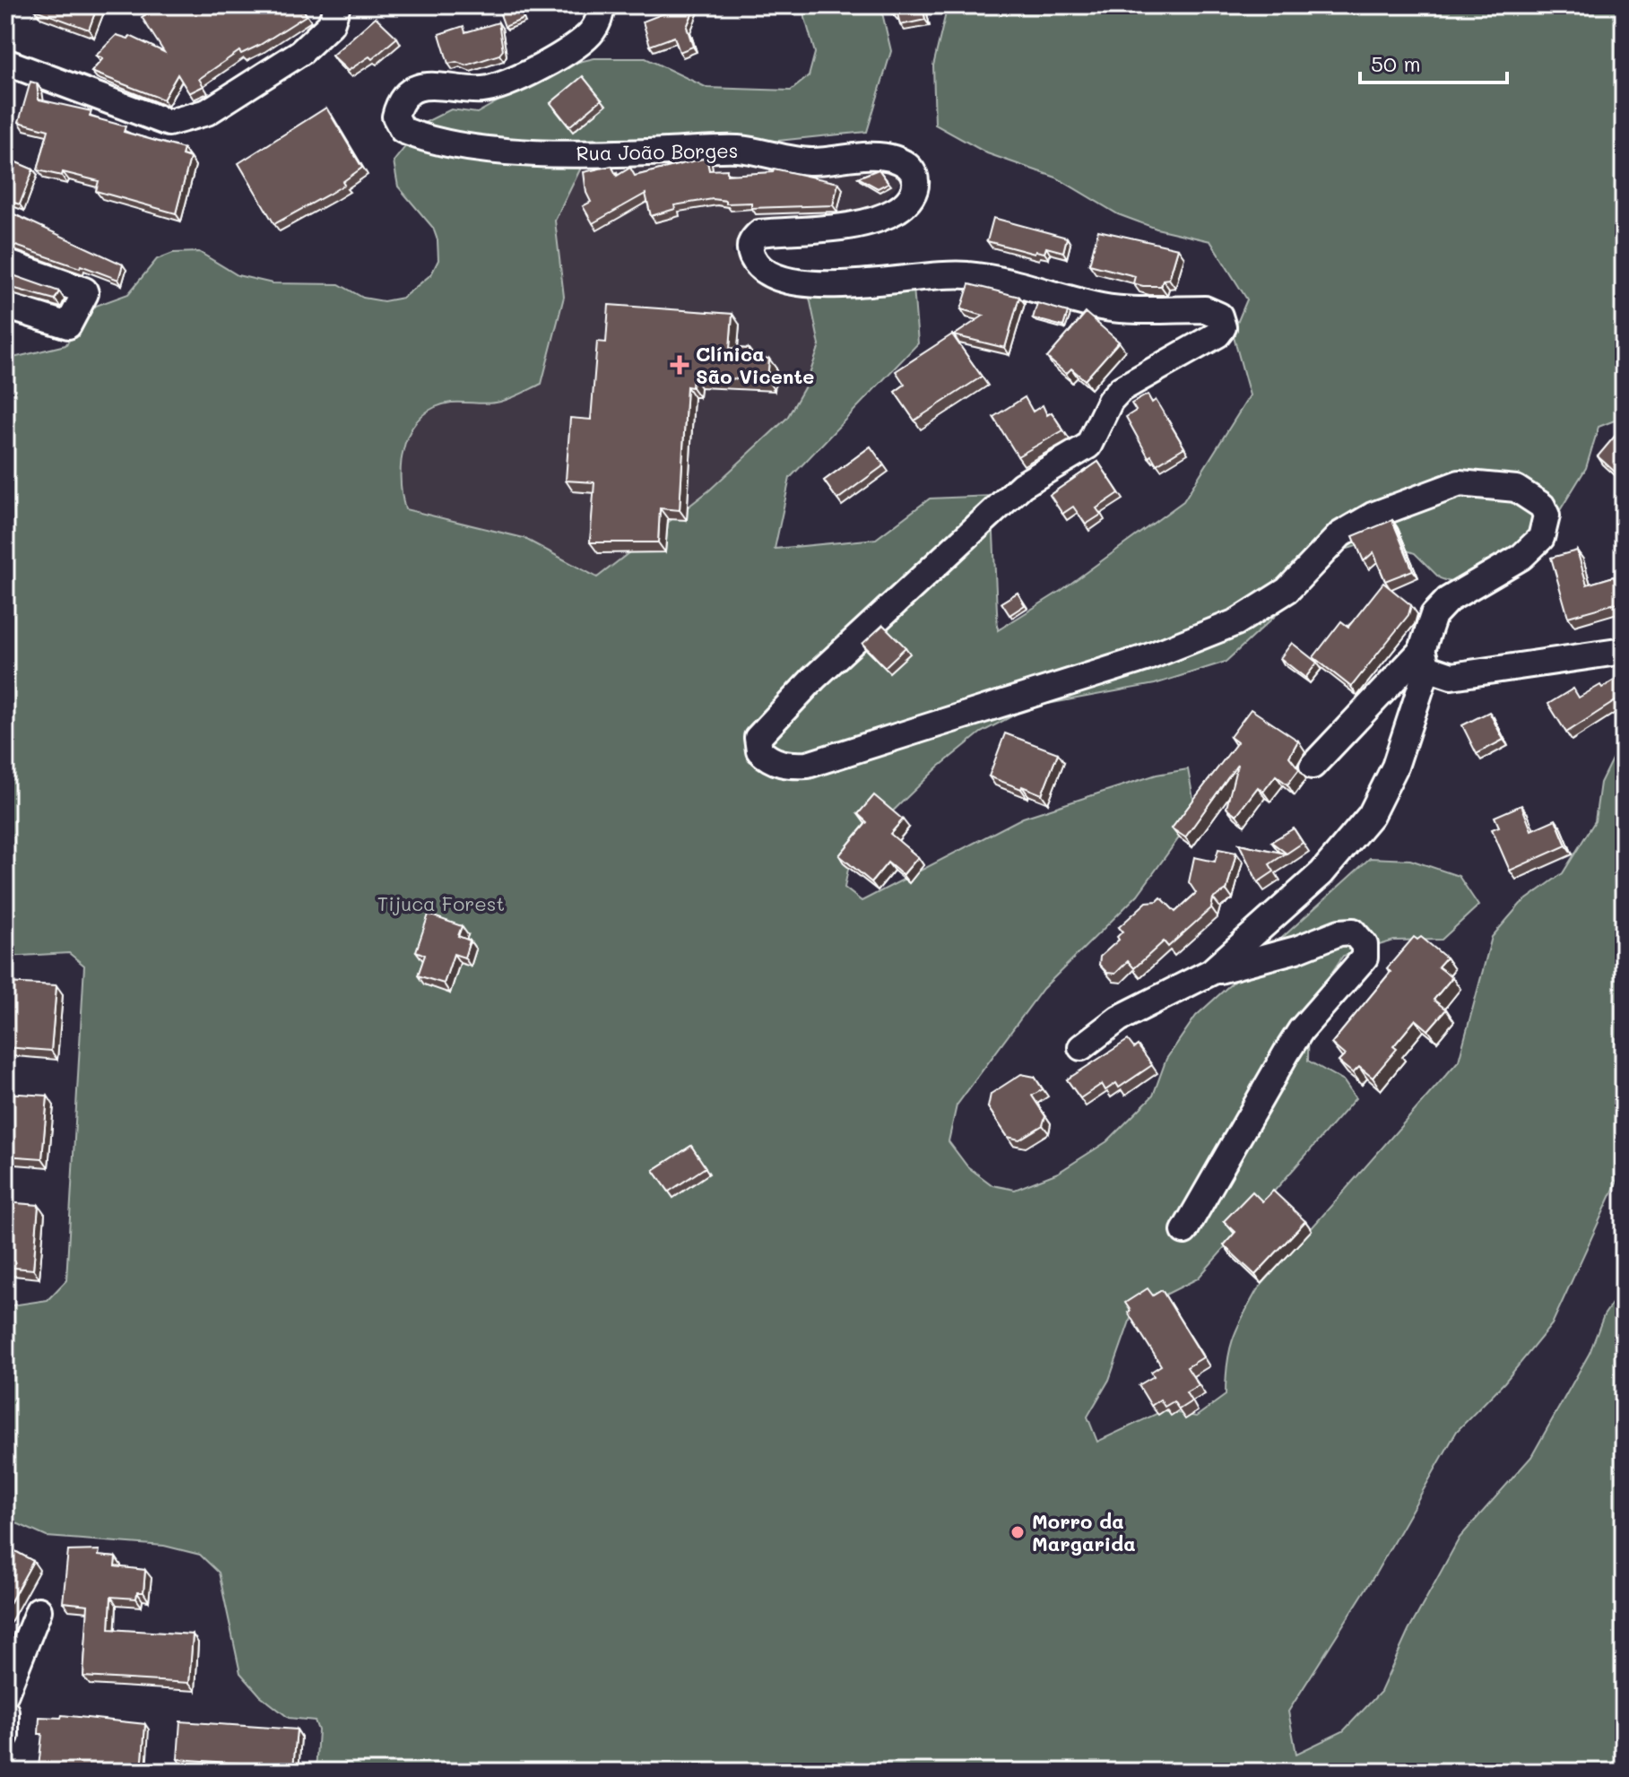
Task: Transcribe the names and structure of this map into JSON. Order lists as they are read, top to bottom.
{
  "streets": {
    "street": ["Rua João Borges"]
  },
  "parks": ["Tijuca Forest"],
  "places": {
    "health": ["Clínica São Vicente"],
    "other": ["Morro da Margarida"]
  },
  "scale_bar": "50 m"
}
